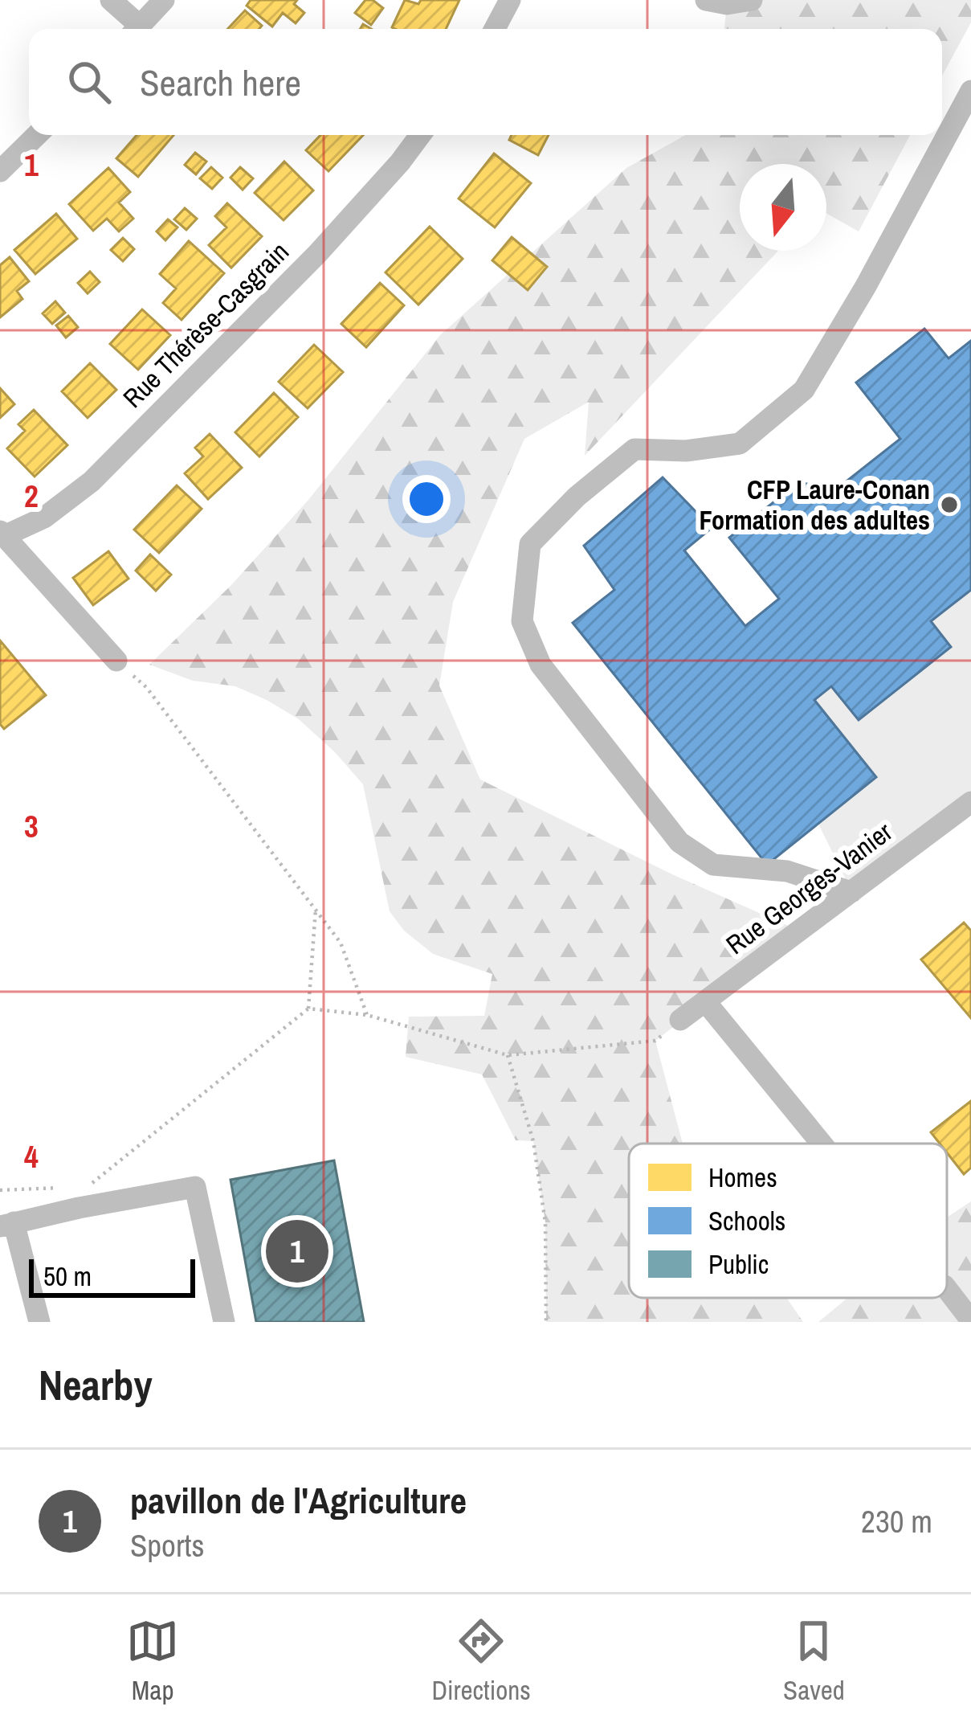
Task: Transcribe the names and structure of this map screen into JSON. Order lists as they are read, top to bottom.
{
  "streets": {
    "street": ["Rue Thérèse-Casgrain", "Rue Georges-Vanier"]
  },
  "places": ["CFP Laure-Conan Formation des adultes"],
  "legend": ["Homes", "Schools", "Public"],
  "scale_bar": "50 m",
  "north": "bottom",
  "page": {
    "search": "Search here",
    "pins": "1",
    "scale": "50 m",
    "heading": "Nearby",
    "list": [
      {
        "mark": "1",
        "name": "pavillon de l'Agriculture",
        "note": "Sports",
        "value": "230 m"
      }
    ],
    "nav": ["Map", "Directions", "Saved"]
  },
  "grid": {
    "rows": [
      "1",
      "2",
      "3",
      "4"
    ]
  }
}
